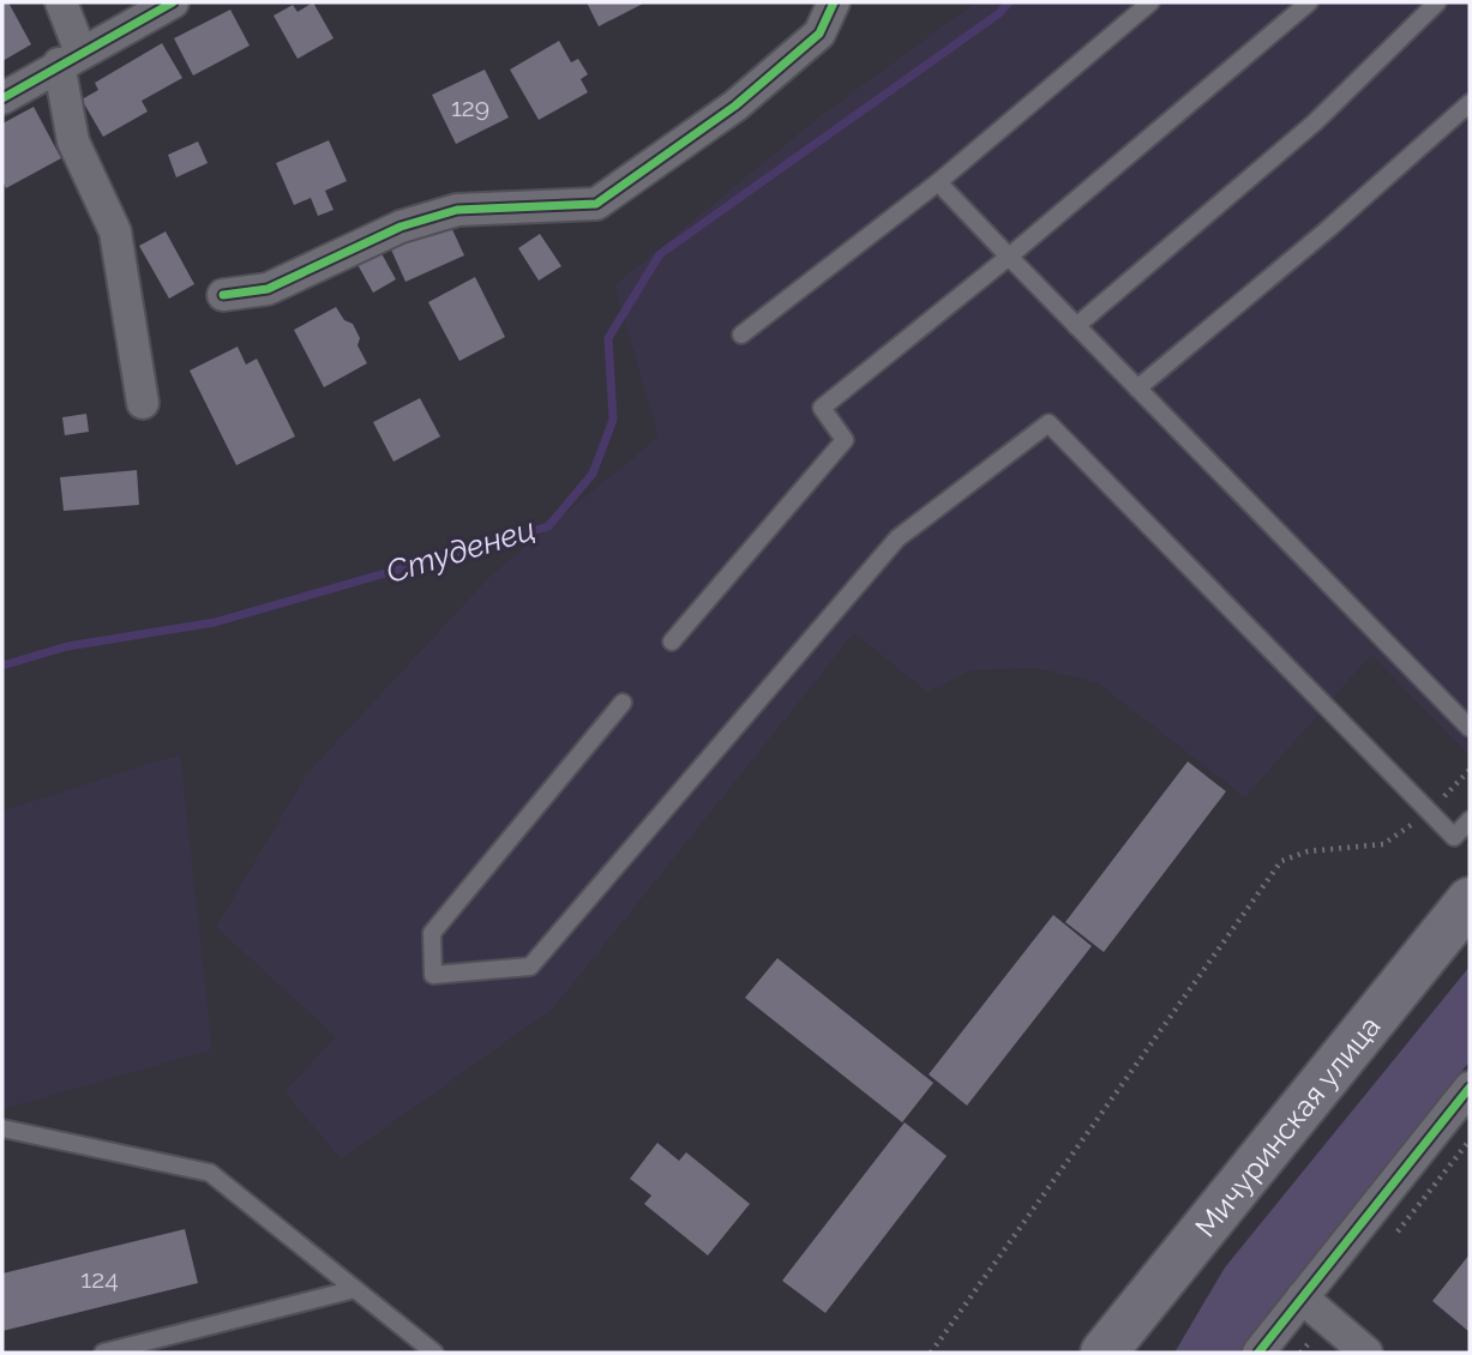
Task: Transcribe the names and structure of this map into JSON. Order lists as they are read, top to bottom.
{
  "streets": {
    "main road": ["Мичуринская улица"]
  },
  "water": ["Студенец"],
  "house_numbers": ["129", "124"]
}
